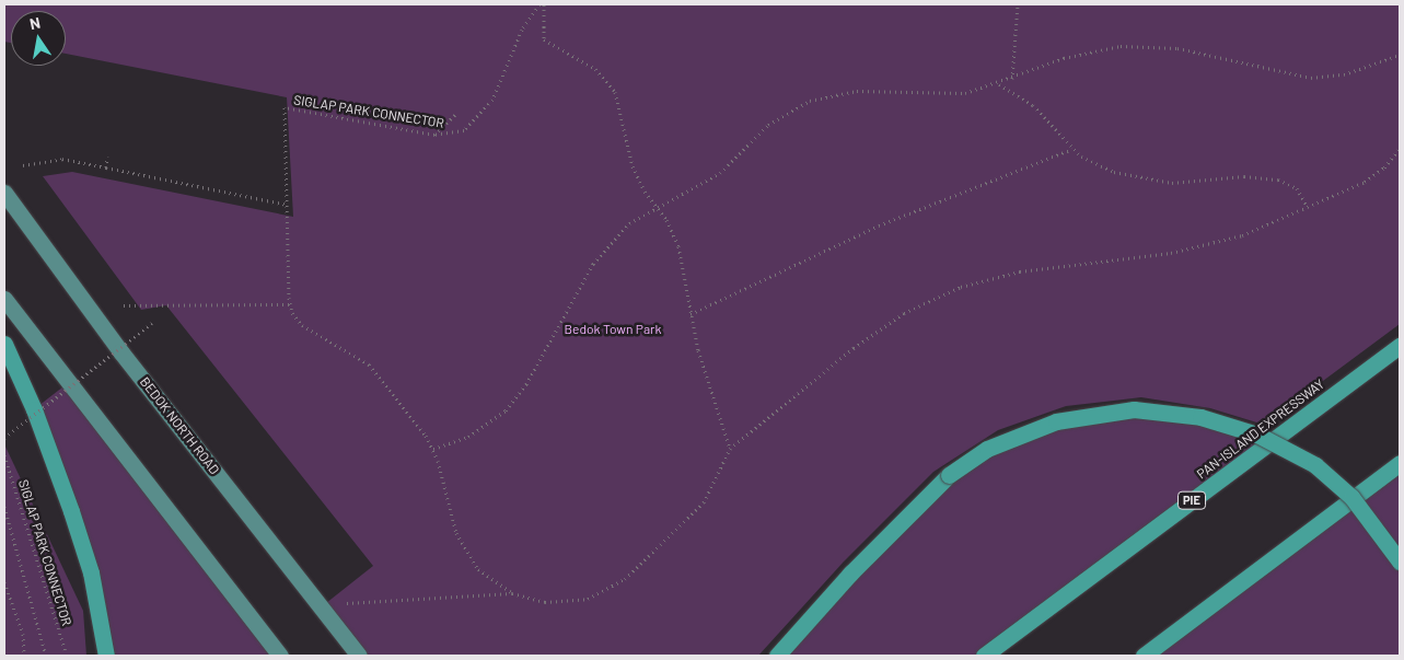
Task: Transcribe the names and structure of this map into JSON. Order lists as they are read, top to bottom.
{
  "streets": {
    "highway": ["PAN-ISLAND EXPRESSWAY", "PIE"],
    "main road": ["BEDOK NORTH ROAD"],
    "path": ["SIGLAP PARK CONNECTOR"]
  },
  "parks": ["Bedok Town Park"],
  "north": "top"
}
